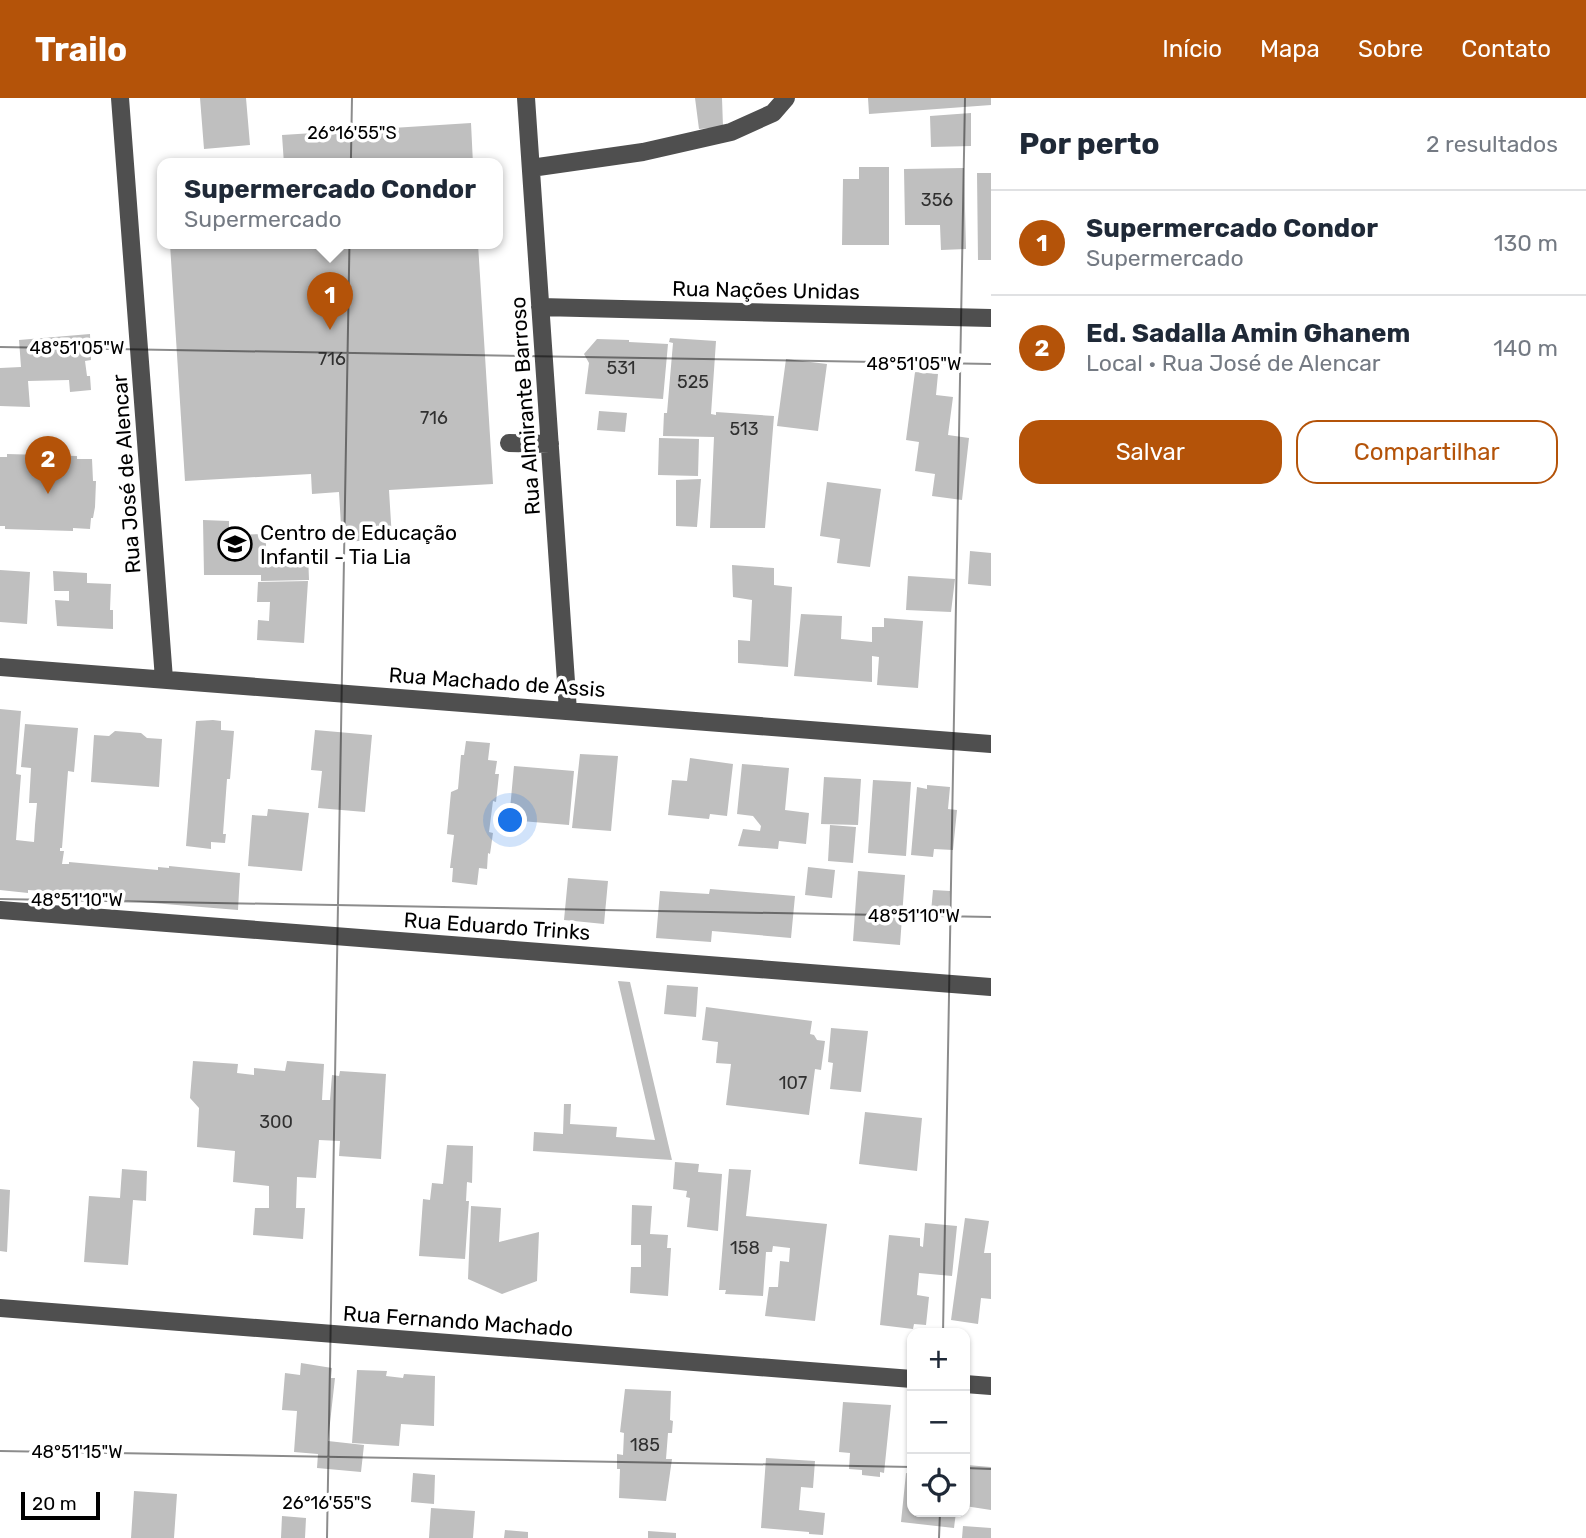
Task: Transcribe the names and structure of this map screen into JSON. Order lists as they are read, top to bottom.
{
  "streets": {
    "street": [
      "Rua Nações Unidas",
      "Rua Almirante Barroso",
      "Rua José de Alencar",
      "Rua Machado de Assis",
      "Rua Eduardo Trinks",
      "Rua Fernando Machado"
    ]
  },
  "crossings": [
    ["Rua Nações Unidas", "Rua Almirante Barroso"],
    ["Rua Almirante Barroso", "Rua Machado de Assis"],
    ["Rua José de Alencar", "Rua Machado de Assis"]
  ],
  "places": {
    "school or university": ["Centro de Educação Infantil - Tia Lia"]
  },
  "house_numbers": [
    "356",
    "716",
    "531",
    "525",
    "716",
    "513",
    "107",
    "300",
    "158",
    "185"
  ],
  "scale_bar": "20 m",
  "page": {
    "header": "Trailo",
    "nav": [
      "Início",
      "Mapa",
      "Sobre",
      "Contato"
    ],
    "heading": ["Por perto", "2 resultados"],
    "popup": ["Supermercado Condor", "Supermercado"],
    "list": [
      {
        "mark": "1",
        "name": "Supermercado Condor",
        "note": "Supermercado",
        "value": "130 m"
      },
      {
        "mark": "2",
        "name": "Ed. Sadalla Amin Ghanem",
        "note": "Local · Rua José de Alencar",
        "value": "140 m"
      }
    ],
    "pins": ["1", "2"],
    "buttons": ["Salvar", "Compartilhar"],
    "map_buttons": ["+", "−"],
    "scale": "20 m"
  },
  "coordinates": [
    "26°16'55\"S",
    "48°51'05\"W",
    "48°51'10\"W",
    "48°51'15\"W"
  ]
}
